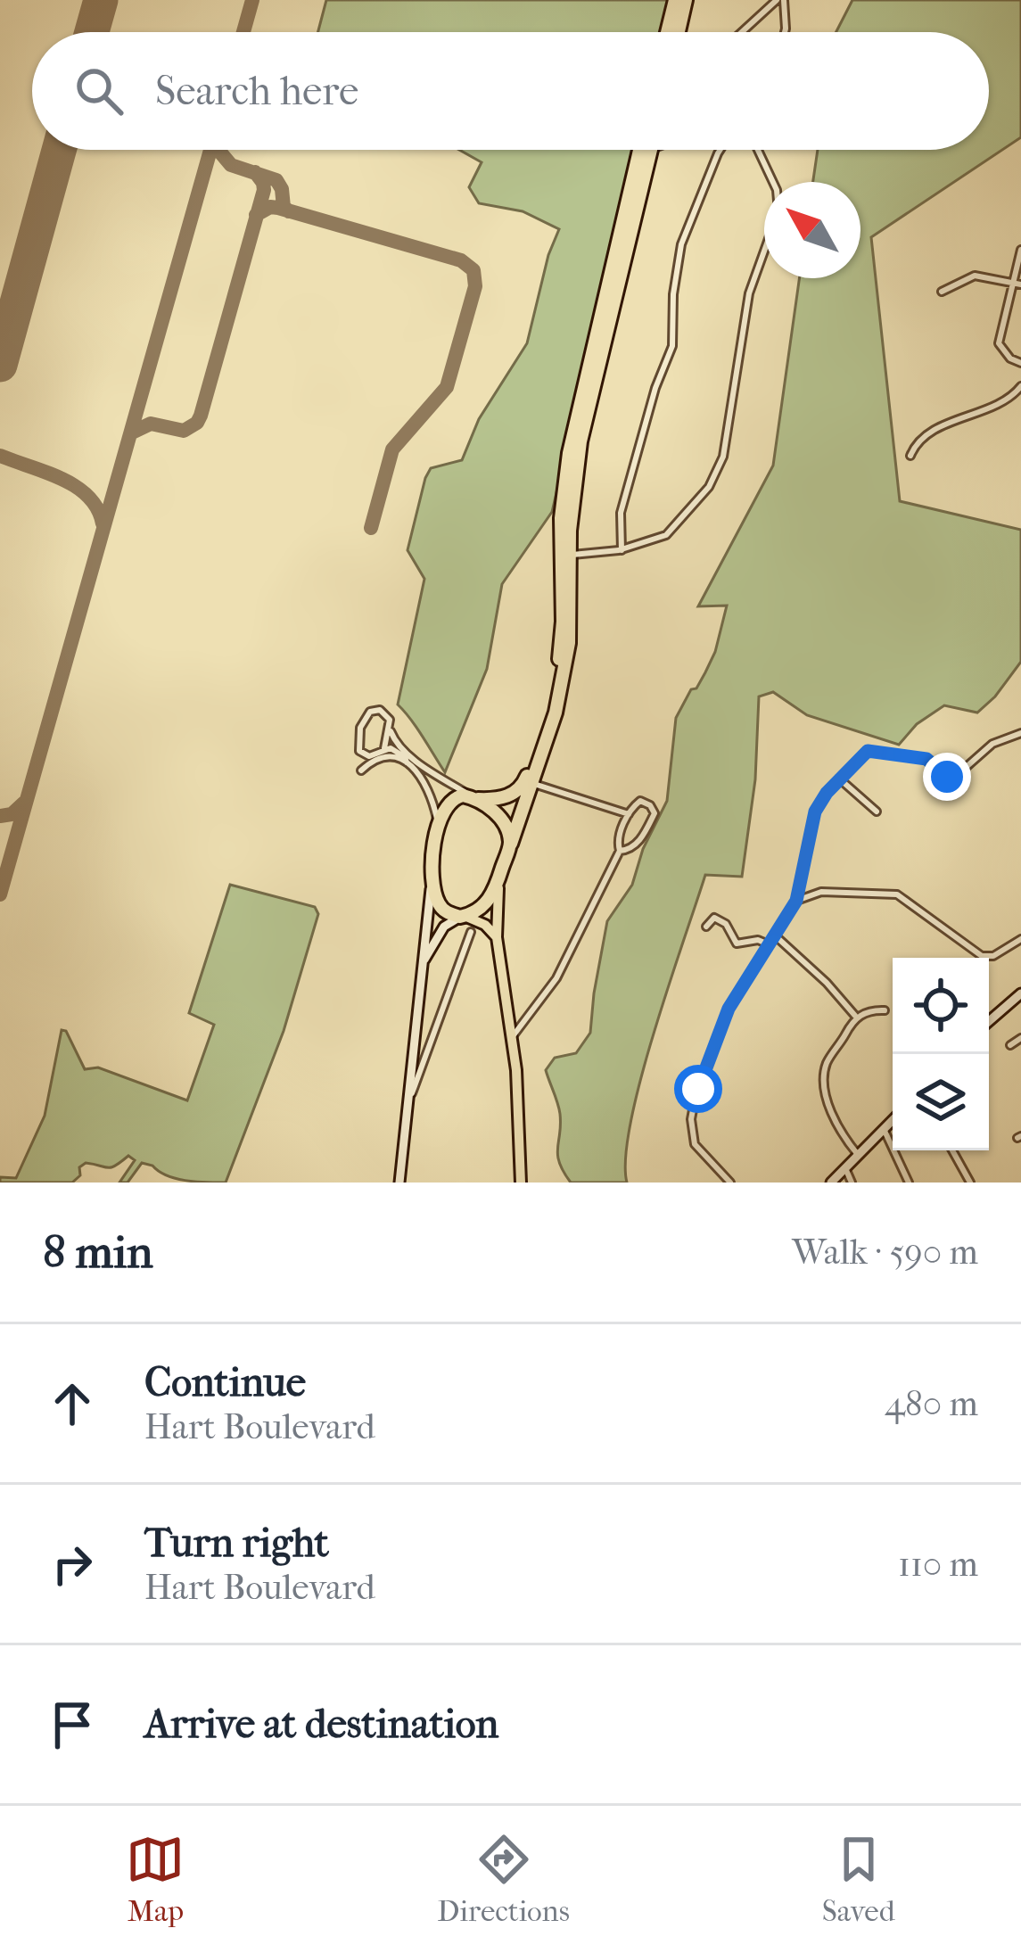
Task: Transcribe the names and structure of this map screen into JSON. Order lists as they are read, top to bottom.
{
  "north": "top left",
  "page": {
    "search": "Search here",
    "heading": ["8 min", "Walk · 590 m"],
    "list": [
      ["Continue", "Hart Boulevard", "480 m"],
      ["Turn right", "Hart Boulevard", "110 m"],
      "Arrive at destination"
    ],
    "nav": ["Map", "Directions", "Saved"]
  }
}
